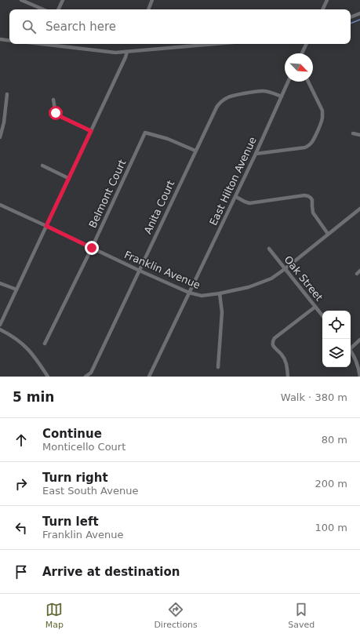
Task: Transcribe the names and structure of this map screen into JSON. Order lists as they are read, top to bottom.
{
  "streets": {
    "street": [
      "East Hilton Avenue",
      "Belmont Court",
      "Anita Court",
      "Franklin Avenue",
      "Oak Street"
    ]
  },
  "crossings": [
    ["East Hilton Avenue", "Anita Court"],
    ["East Hilton Avenue", "Franklin Avenue"],
    ["Belmont Court", "Anita Court"],
    ["Belmont Court", "Franklin Avenue"],
    ["Anita Court", "Franklin Avenue"],
    ["Franklin Avenue", "Oak Street"]
  ],
  "north": "bottom right",
  "page": {
    "search": "Search here",
    "heading": ["5 min", "Walk · 380 m"],
    "list": [
      ["Continue", "Monticello Court", "80 m"],
      ["Turn right", "East South Avenue", "200 m"],
      ["Turn left", "Franklin Avenue", "100 m"],
      "Arrive at destination"
    ],
    "nav": ["Map", "Directions", "Saved"]
  }
}
